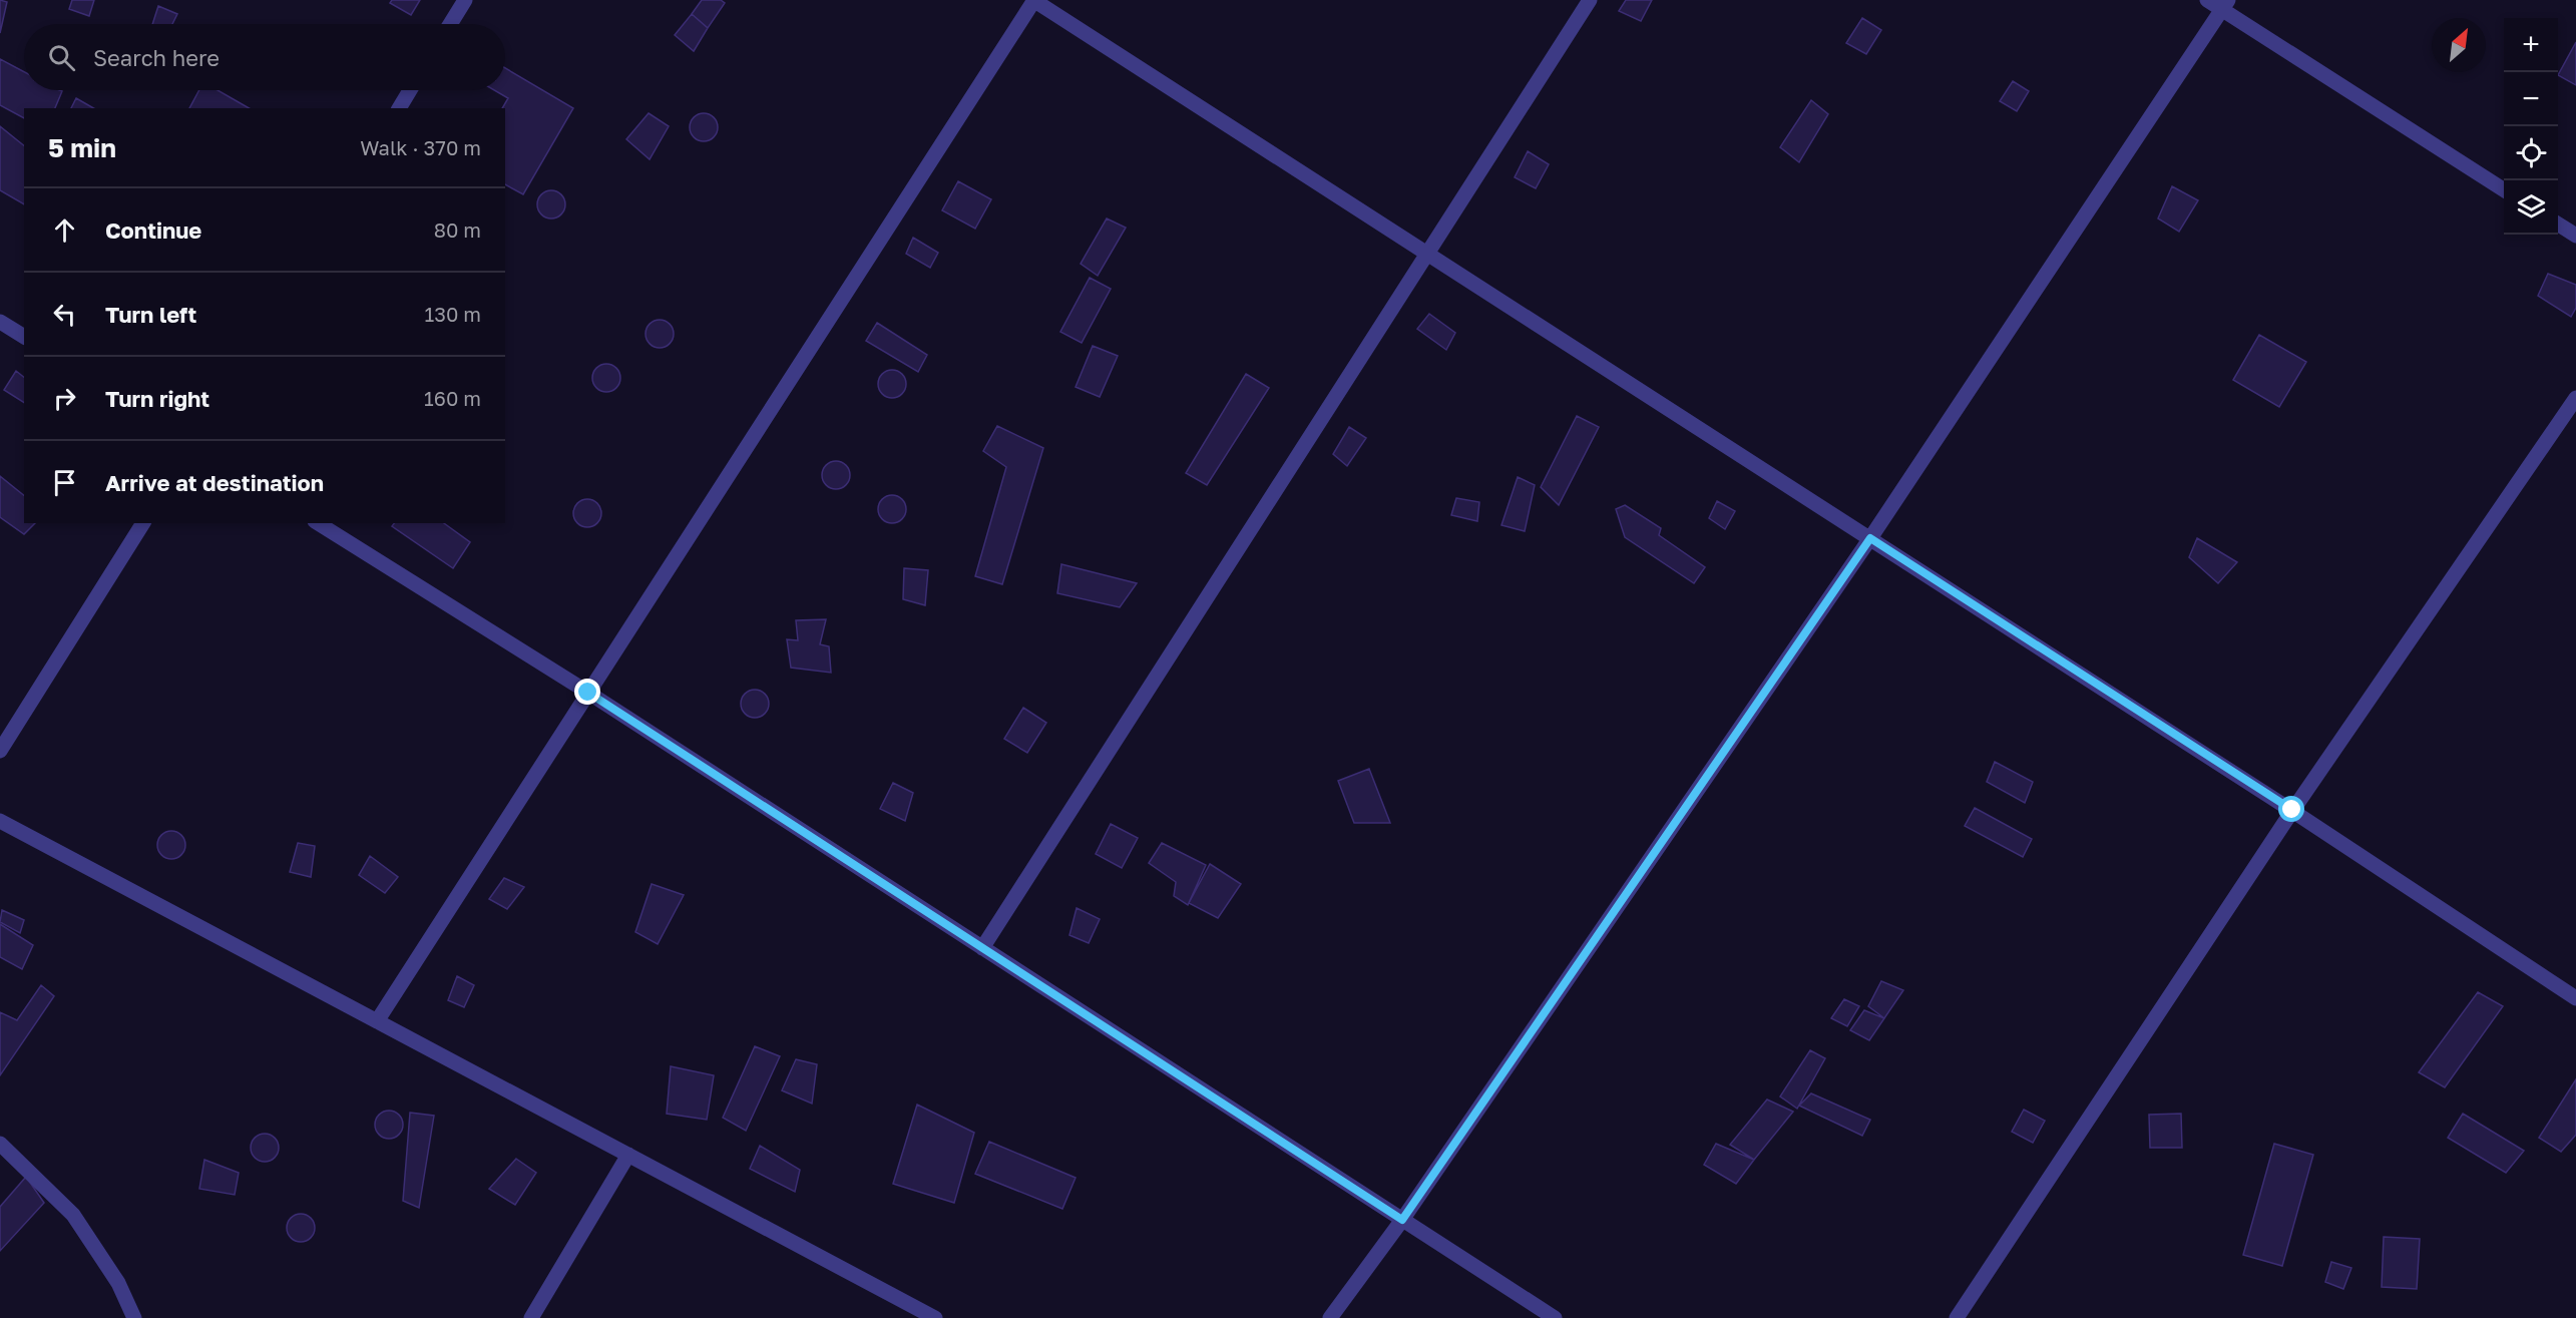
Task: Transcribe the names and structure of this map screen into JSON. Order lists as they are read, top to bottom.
{
  "north": "top right",
  "page": {
    "map_buttons": ["+", "−"],
    "search": "Search here",
    "heading": ["5 min", "Walk · 370 m"],
    "list": [
      ["Continue", "80 m"],
      ["Turn left", "130 m"],
      ["Turn right", "160 m"],
      "Arrive at destination"
    ]
  }
}
